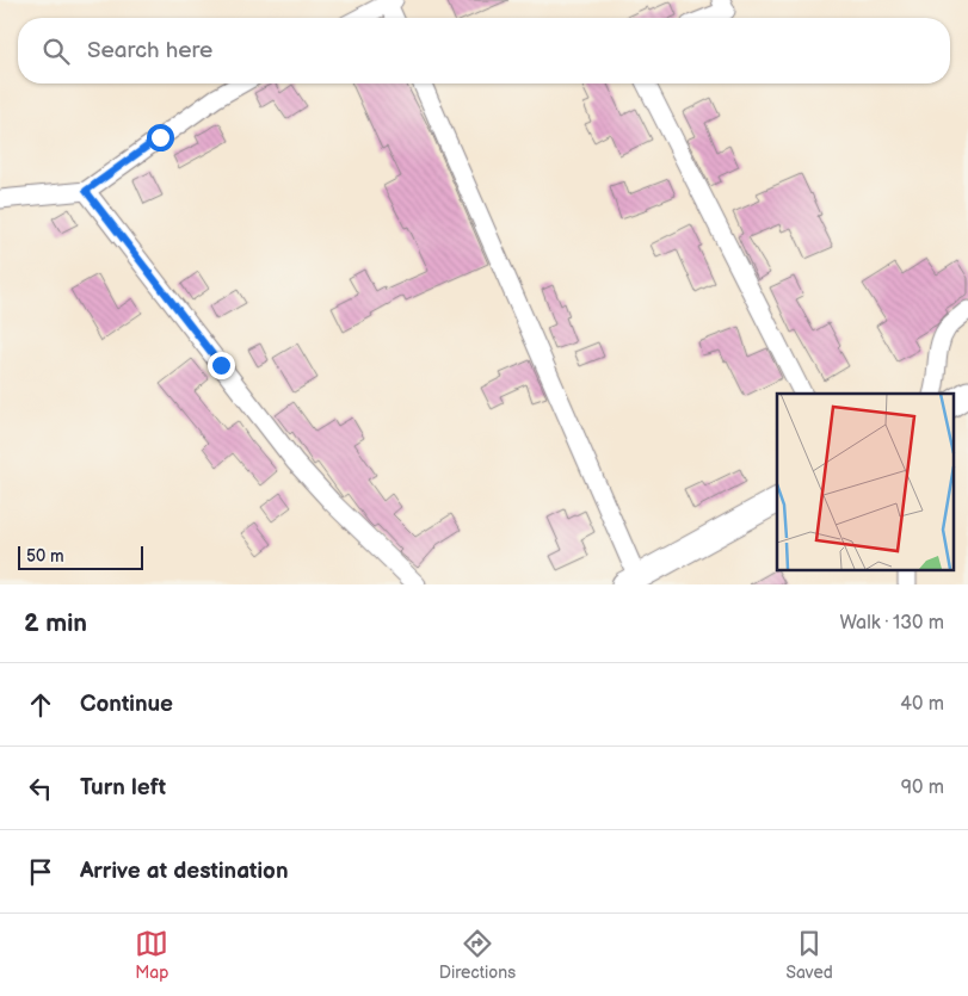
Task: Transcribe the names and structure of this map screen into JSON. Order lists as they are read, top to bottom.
{
  "scale_bar": "50 m",
  "page": {
    "search": "Search here",
    "scale": "50 m",
    "heading": ["2 min", "Walk · 130 m"],
    "list": [
      ["Continue", "40 m"],
      ["Turn left", "90 m"],
      "Arrive at destination"
    ],
    "nav": ["Map", "Directions", "Saved"]
  }
}
